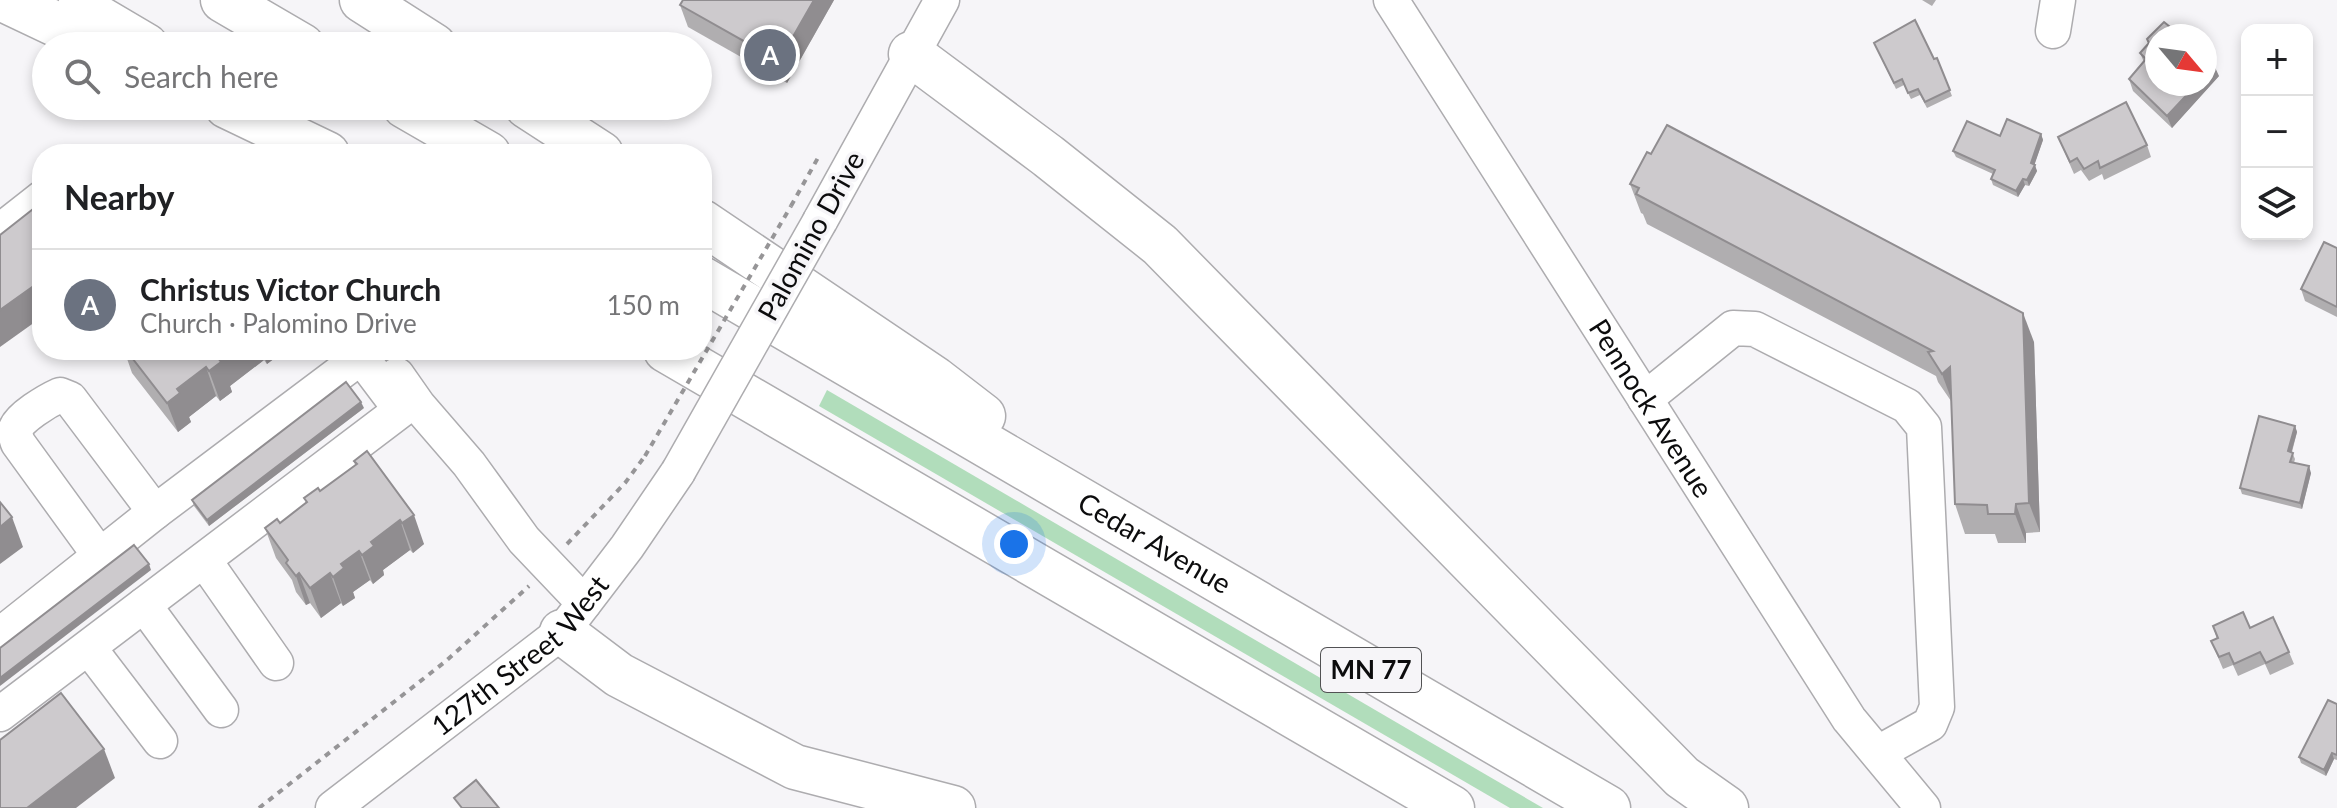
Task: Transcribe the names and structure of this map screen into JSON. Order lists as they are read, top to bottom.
{
  "streets": {
    "highway": ["Cedar Avenue", "MN 77"],
    "street": ["Palomino Drive", "Pennock Avenue", "127th Street West"]
  },
  "crossings": [
    ["Palomino Drive", "127th Street West"]
  ],
  "north": "bottom right",
  "page": {
    "map_buttons": ["+", "−"],
    "pins": "A",
    "search": "Search here",
    "heading": "Nearby",
    "list": [
      {
        "mark": "A",
        "name": "Christus Victor Church",
        "note": "Church · Palomino Drive",
        "value": "150 m"
      }
    ]
  }
}
